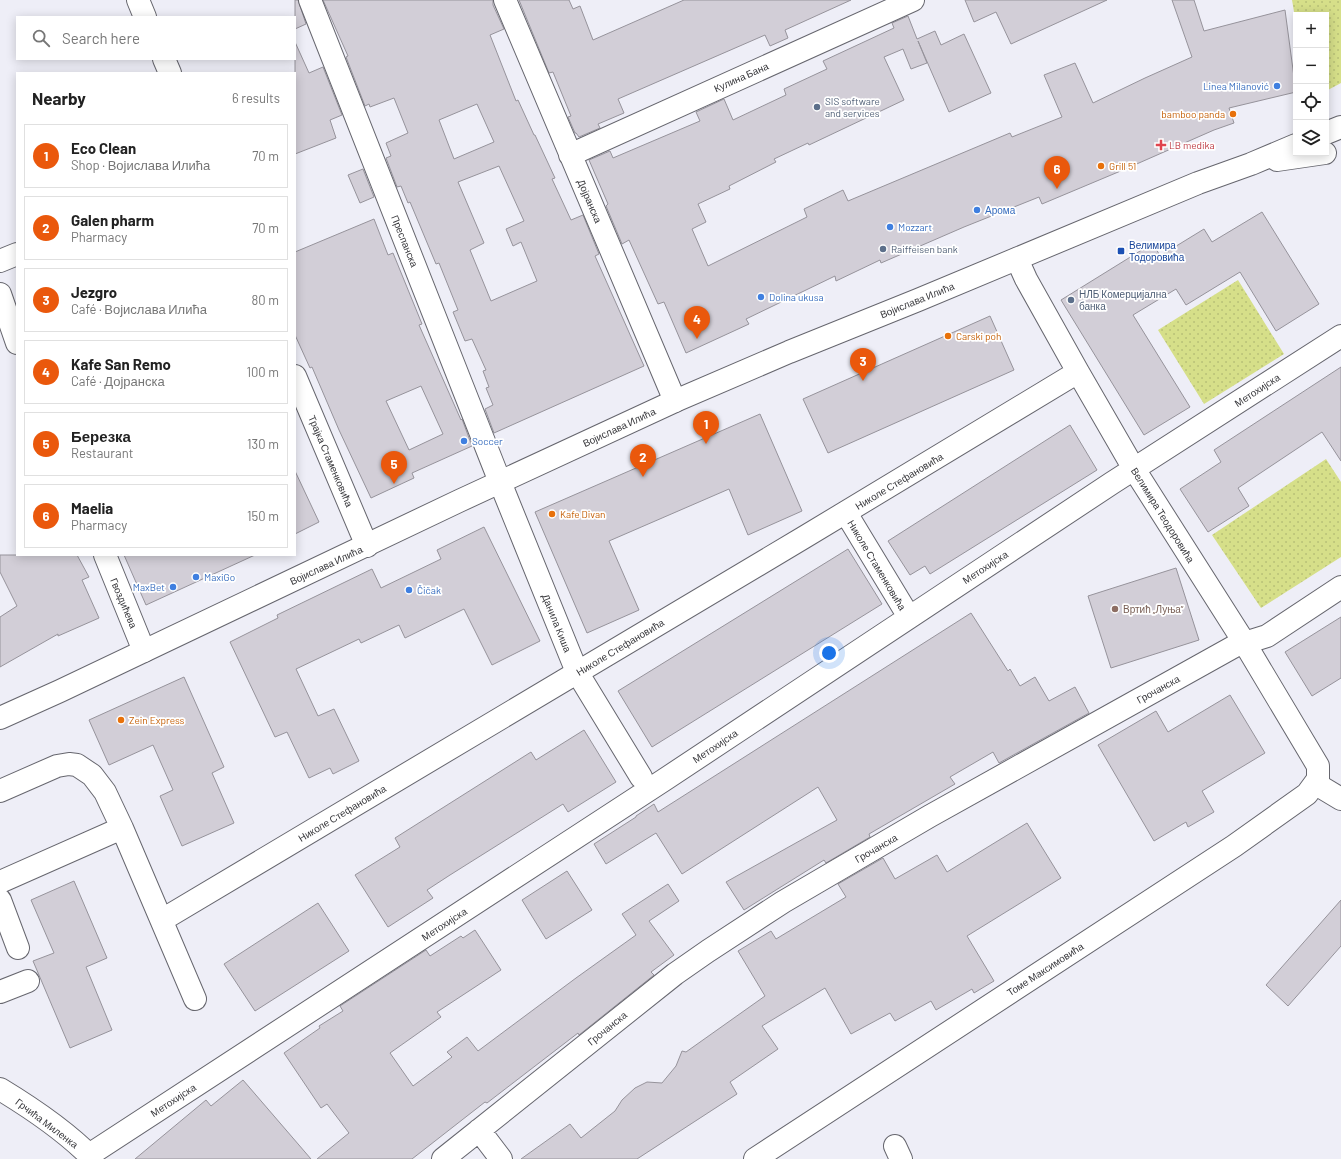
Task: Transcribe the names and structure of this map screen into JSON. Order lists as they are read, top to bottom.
{
  "streets": {
    "street": [
      "Кулина Бана",
      "Дојранска",
      "Преспанска",
      "Војислава Илића",
      "Метохијска",
      "Трајка Стаменковића",
      "Николе Стефановића",
      "Велимира Теодоровића",
      "Николе Стаменковића",
      "Гвоздићева",
      "Данила Киша",
      "Грочанска",
      "Томе Максимовића",
      "Грчића Миленка"
    ]
  },
  "crossings": [
    ["Кулина Бана", "Дојранска"],
    ["Дојранска", "Војислава Илића"],
    ["Преспанска", "Војислава Илића"],
    ["Преспанска", "Данила Киша"],
    ["Војислава Илића", "Трајка Стаменковића"],
    ["Војислава Илића", "Велимира Теодоровића"],
    ["Војислава Илића", "Гвоздићева"],
    ["Војислава Илића", "Данила Киша"],
    ["Метохијска", "Велимира Теодоровића"],
    ["Метохијска", "Николе Стаменковића"],
    ["Метохијска", "Грчића Миленка"],
    ["Николе Стефановића", "Велимира Теодоровића"],
    ["Николе Стефановића", "Николе Стаменковића"],
    ["Николе Стефановића", "Данила Киша"],
    ["Велимира Теодоровића", "Грочанска"],
    ["Велимира Теодоровића", "Томе Максимовића"]
  ],
  "places": {
    "other": [
      "Linea Milanović",
      "SIS software and services",
      "bamboo panda",
      "Grill 51",
      "Арома",
      "Mozzart",
      "Raiffeisen bank",
      "Dolina ukusa",
      "НЛБ Комерцијална банка",
      "Carski poh",
      "Soccer",
      "Kafe Divan",
      "MaxiGo",
      "MaxBet",
      "Čičak",
      "Вртић „Луња”",
      "Zein Express"
    ],
    "health": ["LB medika"],
    "transit": ["Велимира Тодоровића"]
  },
  "page": {
    "map_buttons": ["+", "−"],
    "search": "Search here",
    "heading": ["Nearby", "6 results"],
    "list": [
      {
        "mark": "1",
        "name": "Eco Clean",
        "note": "Shop · Војислава Илића",
        "value": "70 m"
      },
      {
        "mark": "2",
        "name": "Galen pharm",
        "note": "Pharmacy",
        "value": "70 m"
      },
      {
        "mark": "3",
        "name": "Jezgro",
        "note": "Café · Војислава Илића",
        "value": "80 m"
      },
      {
        "mark": "4",
        "name": "Kafe San Remo",
        "note": "Café · Дојранска",
        "value": "100 m"
      },
      {
        "mark": "5",
        "name": "Березка",
        "note": "Restaurant",
        "value": "130 m"
      },
      {
        "mark": "6",
        "name": "Maelia",
        "note": "Pharmacy",
        "value": "150 m"
      }
    ],
    "pins": [
      "6",
      "4",
      "3",
      "1",
      "2",
      "5"
    ]
  }
}
